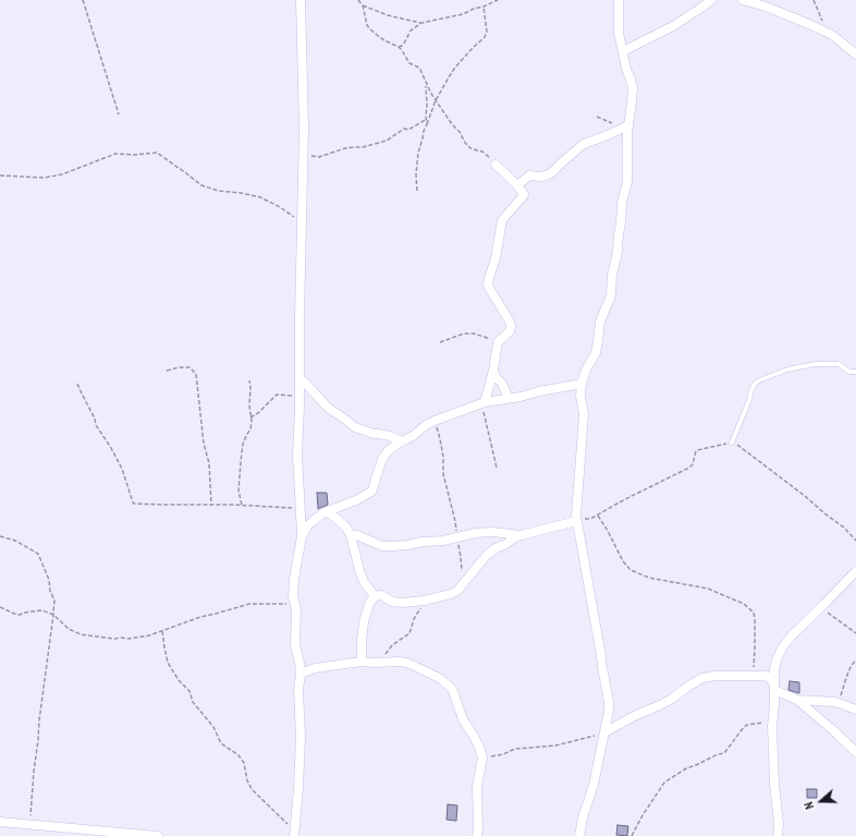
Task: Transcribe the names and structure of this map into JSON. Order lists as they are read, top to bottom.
{
  "north": "left"
}
